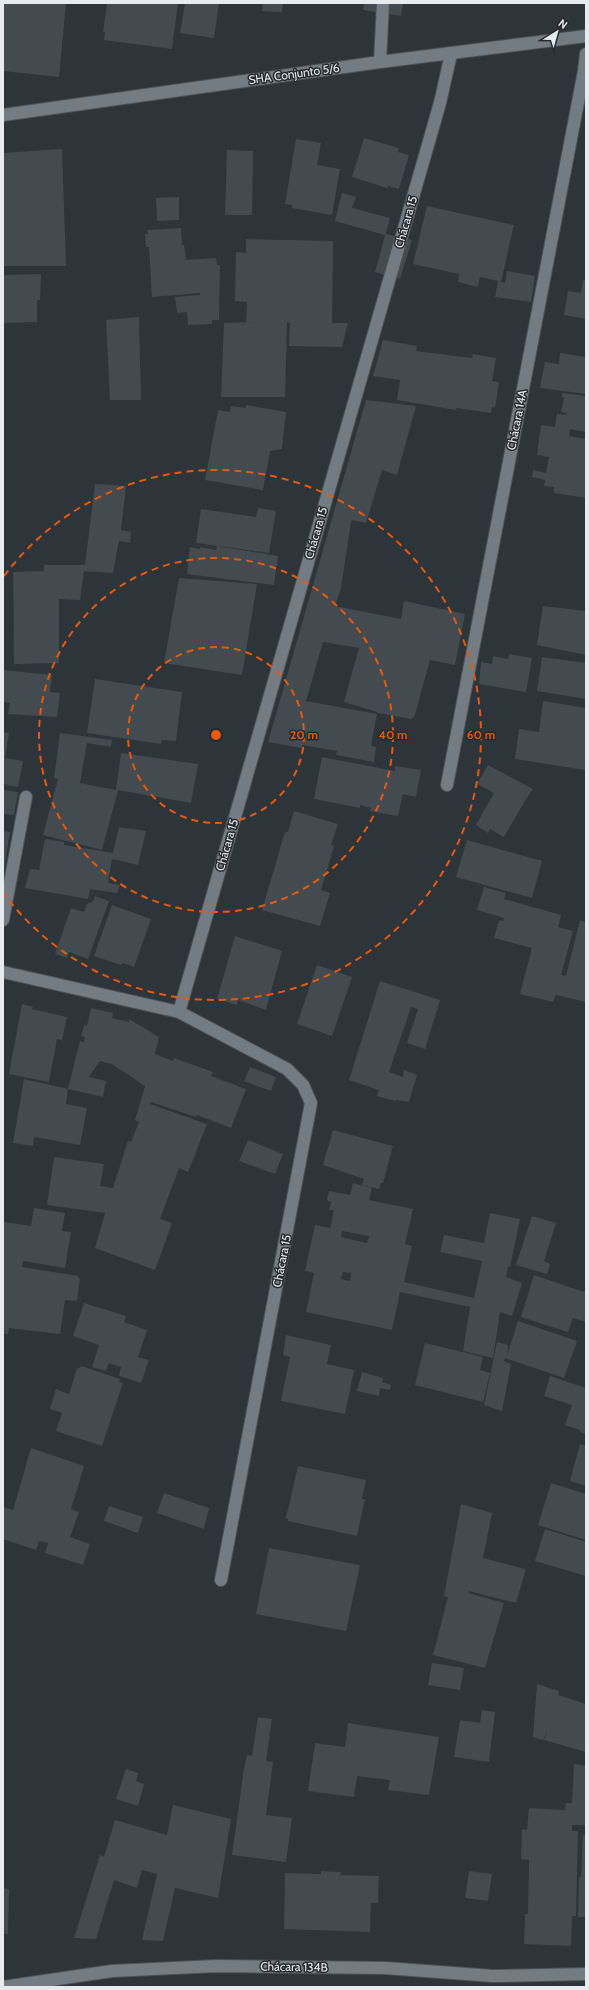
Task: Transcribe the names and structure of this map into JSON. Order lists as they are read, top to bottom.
{
  "streets": {
    "street": [
      "SHA Conjunto 5/6",
      "Chácara 15",
      "Chácara 14A",
      "Chácara 134B"
    ]
  },
  "crossings": [
    ["SHA Conjunto 5/6", "Chácara 15"]
  ],
  "north": "top right",
  "rings": ["20 m", "40 m", "60 m"]
}
